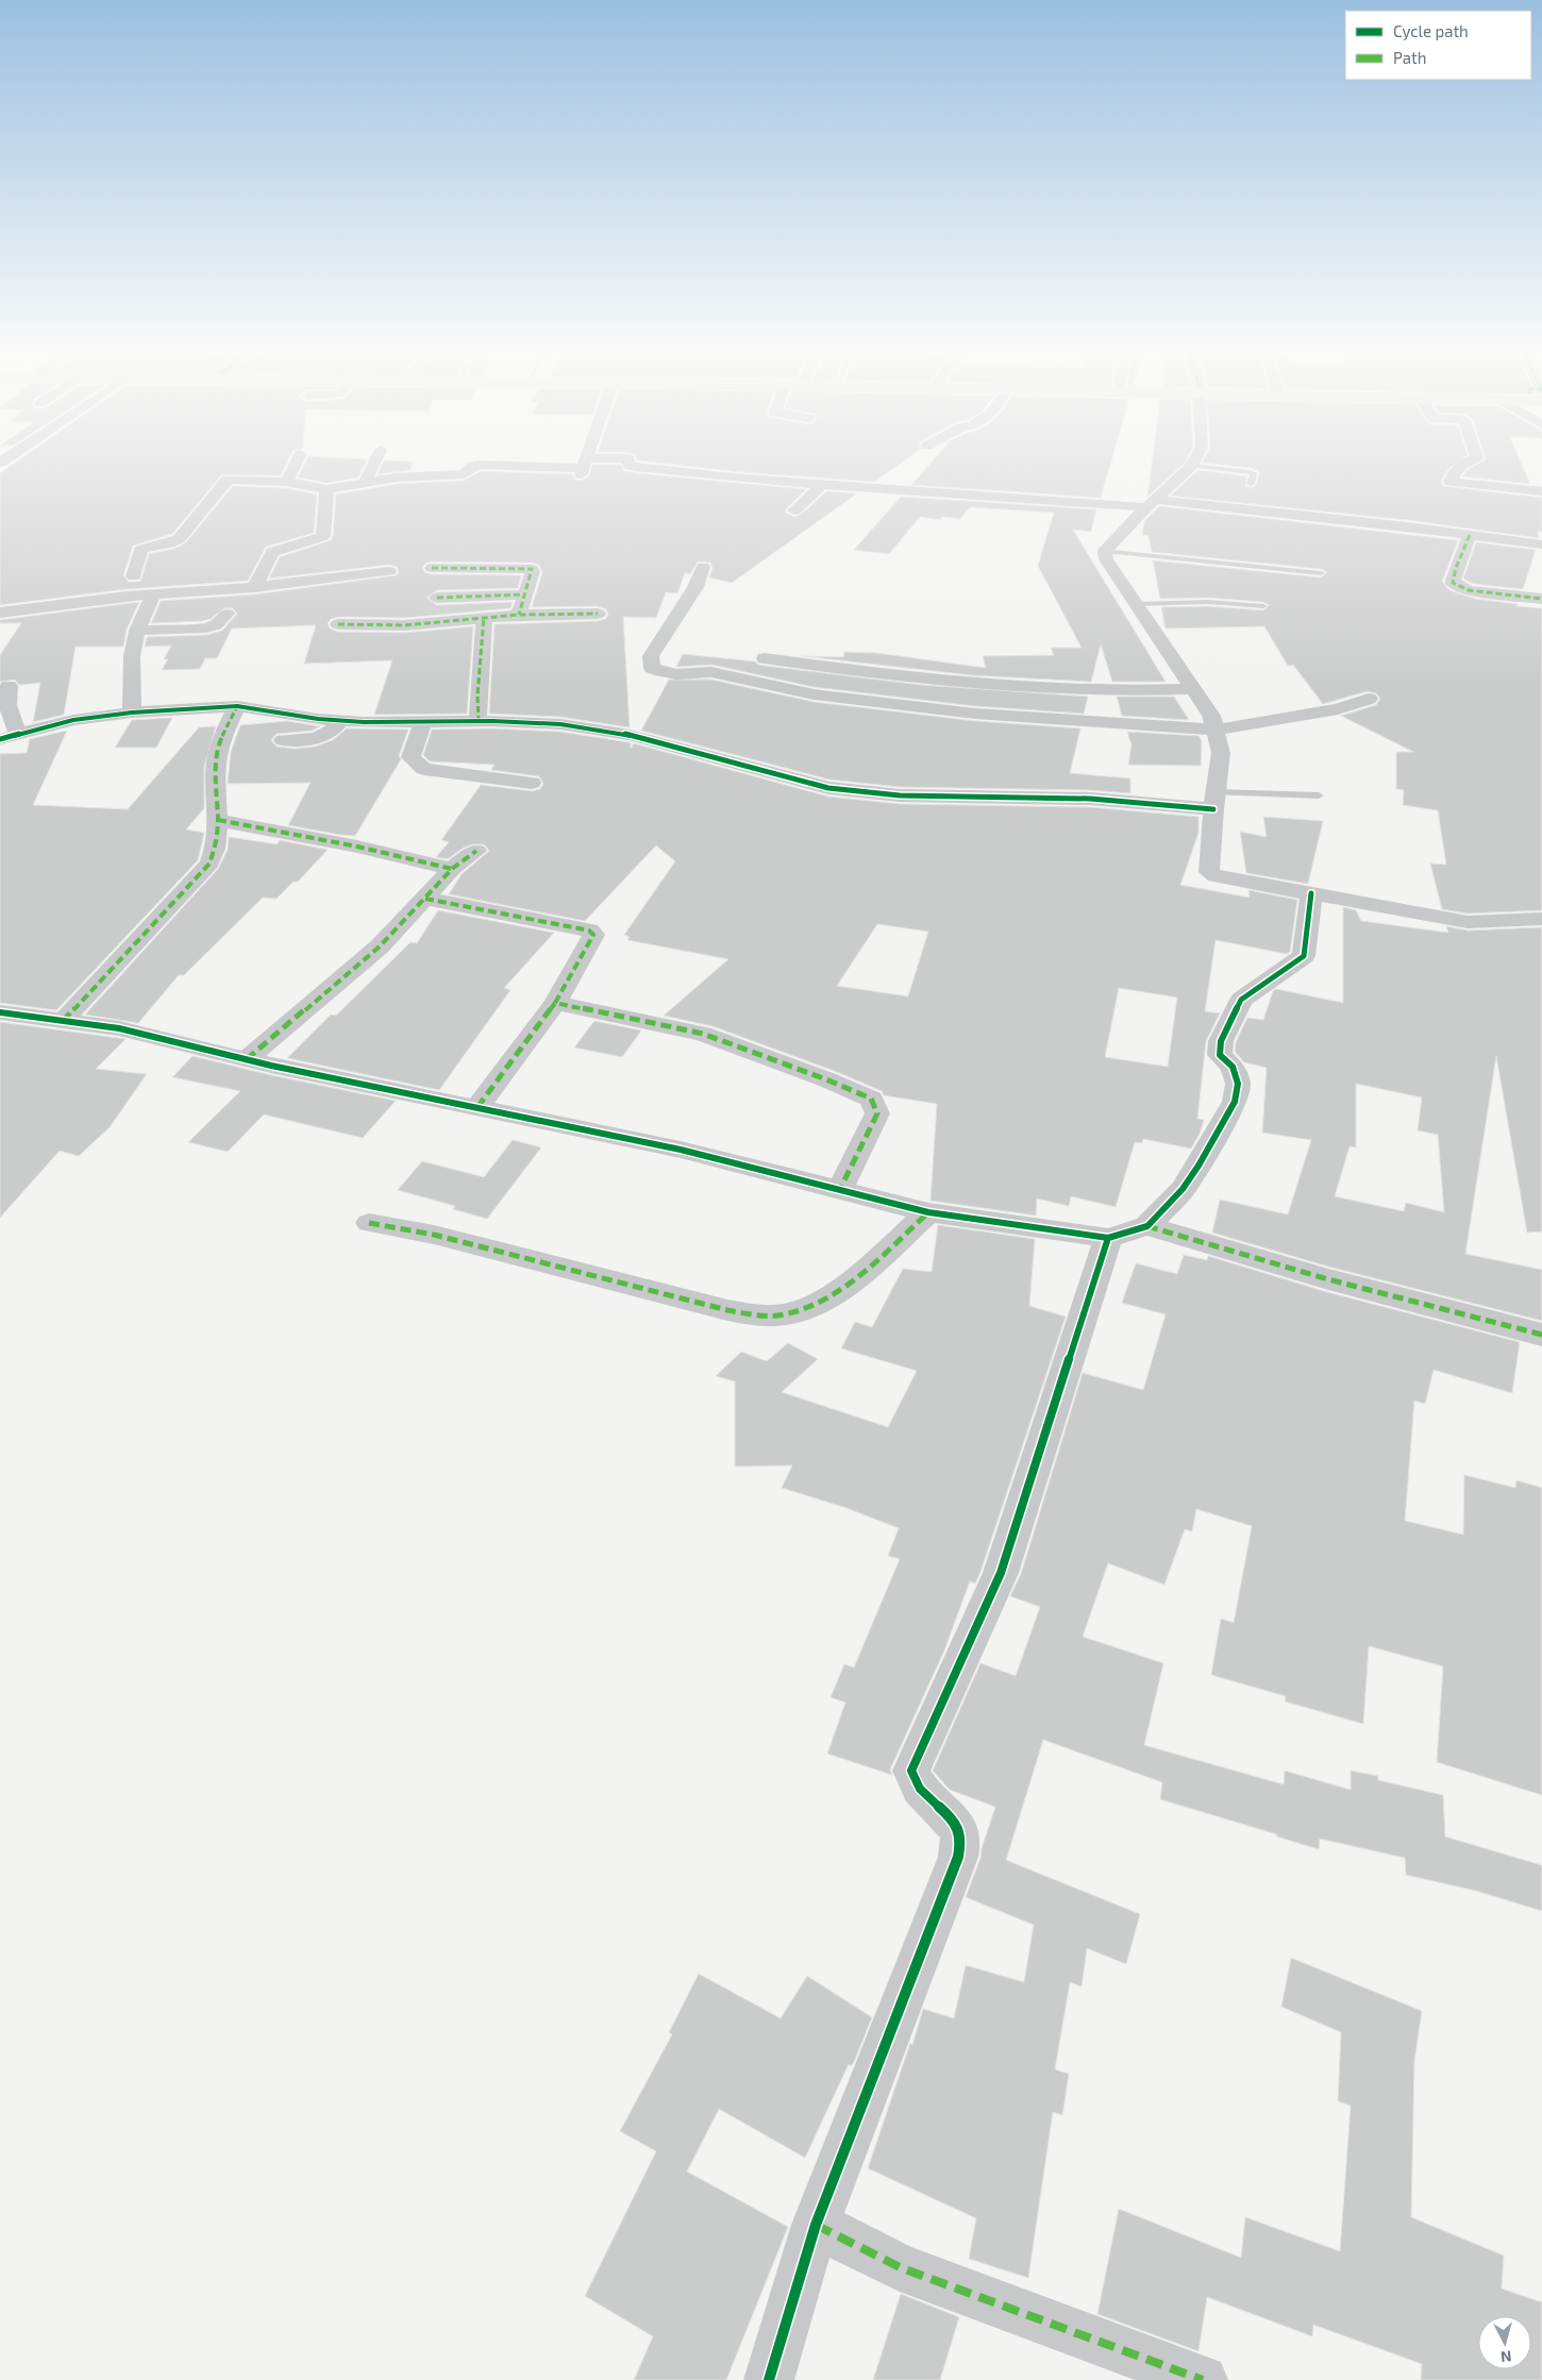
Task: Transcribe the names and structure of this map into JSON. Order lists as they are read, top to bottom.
{
  "legend": ["Cycle path", "Path"],
  "north": "bottom"
}
